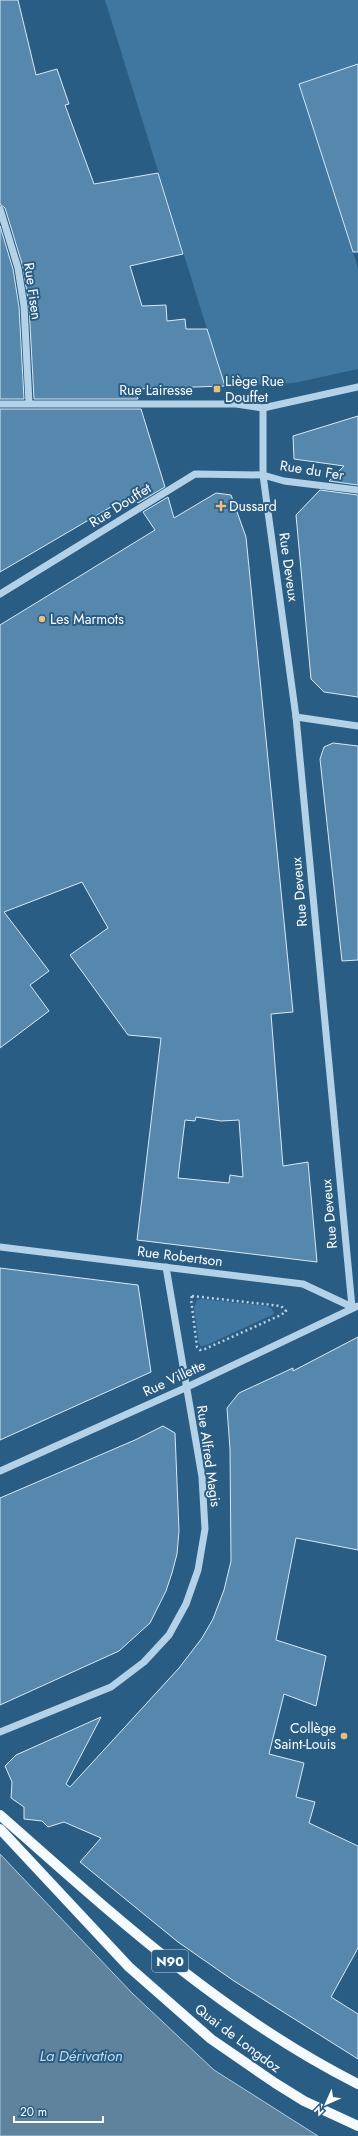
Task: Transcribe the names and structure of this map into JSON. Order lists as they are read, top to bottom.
{
  "streets": {
    "main road": ["N90", "Quai de Longdoz"],
    "street": [
      "Rue Fisen",
      "Rue Lairesse",
      "Rue du Fer",
      "Rue Douffet",
      "Rue Deveux",
      "Rue Robertson",
      "Rue Villette",
      "Rue Alfred Magis"
    ]
  },
  "crossings": [
    ["Rue Fisen", "Rue Lairesse"],
    ["Rue Lairesse", "Rue Deveux"],
    ["Rue du Fer", "Rue Douffet"],
    ["Rue du Fer", "Rue Deveux"],
    ["Rue Douffet", "Rue Deveux"],
    ["Rue Deveux", "Rue Robertson"],
    ["Rue Deveux", "Rue Villette"],
    ["Rue Robertson", "Rue Villette"],
    ["Rue Robertson", "Rue Alfred Magis"],
    ["Rue Villette", "Rue Alfred Magis"]
  ],
  "water": ["La Dérivation"],
  "places": {
    "transit": ["Liège Rue Douffet"],
    "health": ["Dussard"],
    "other": ["Les Marmots", "Collège Saint-Louis"]
  },
  "scale_bar": "20 m",
  "north": "bottom left"
}
